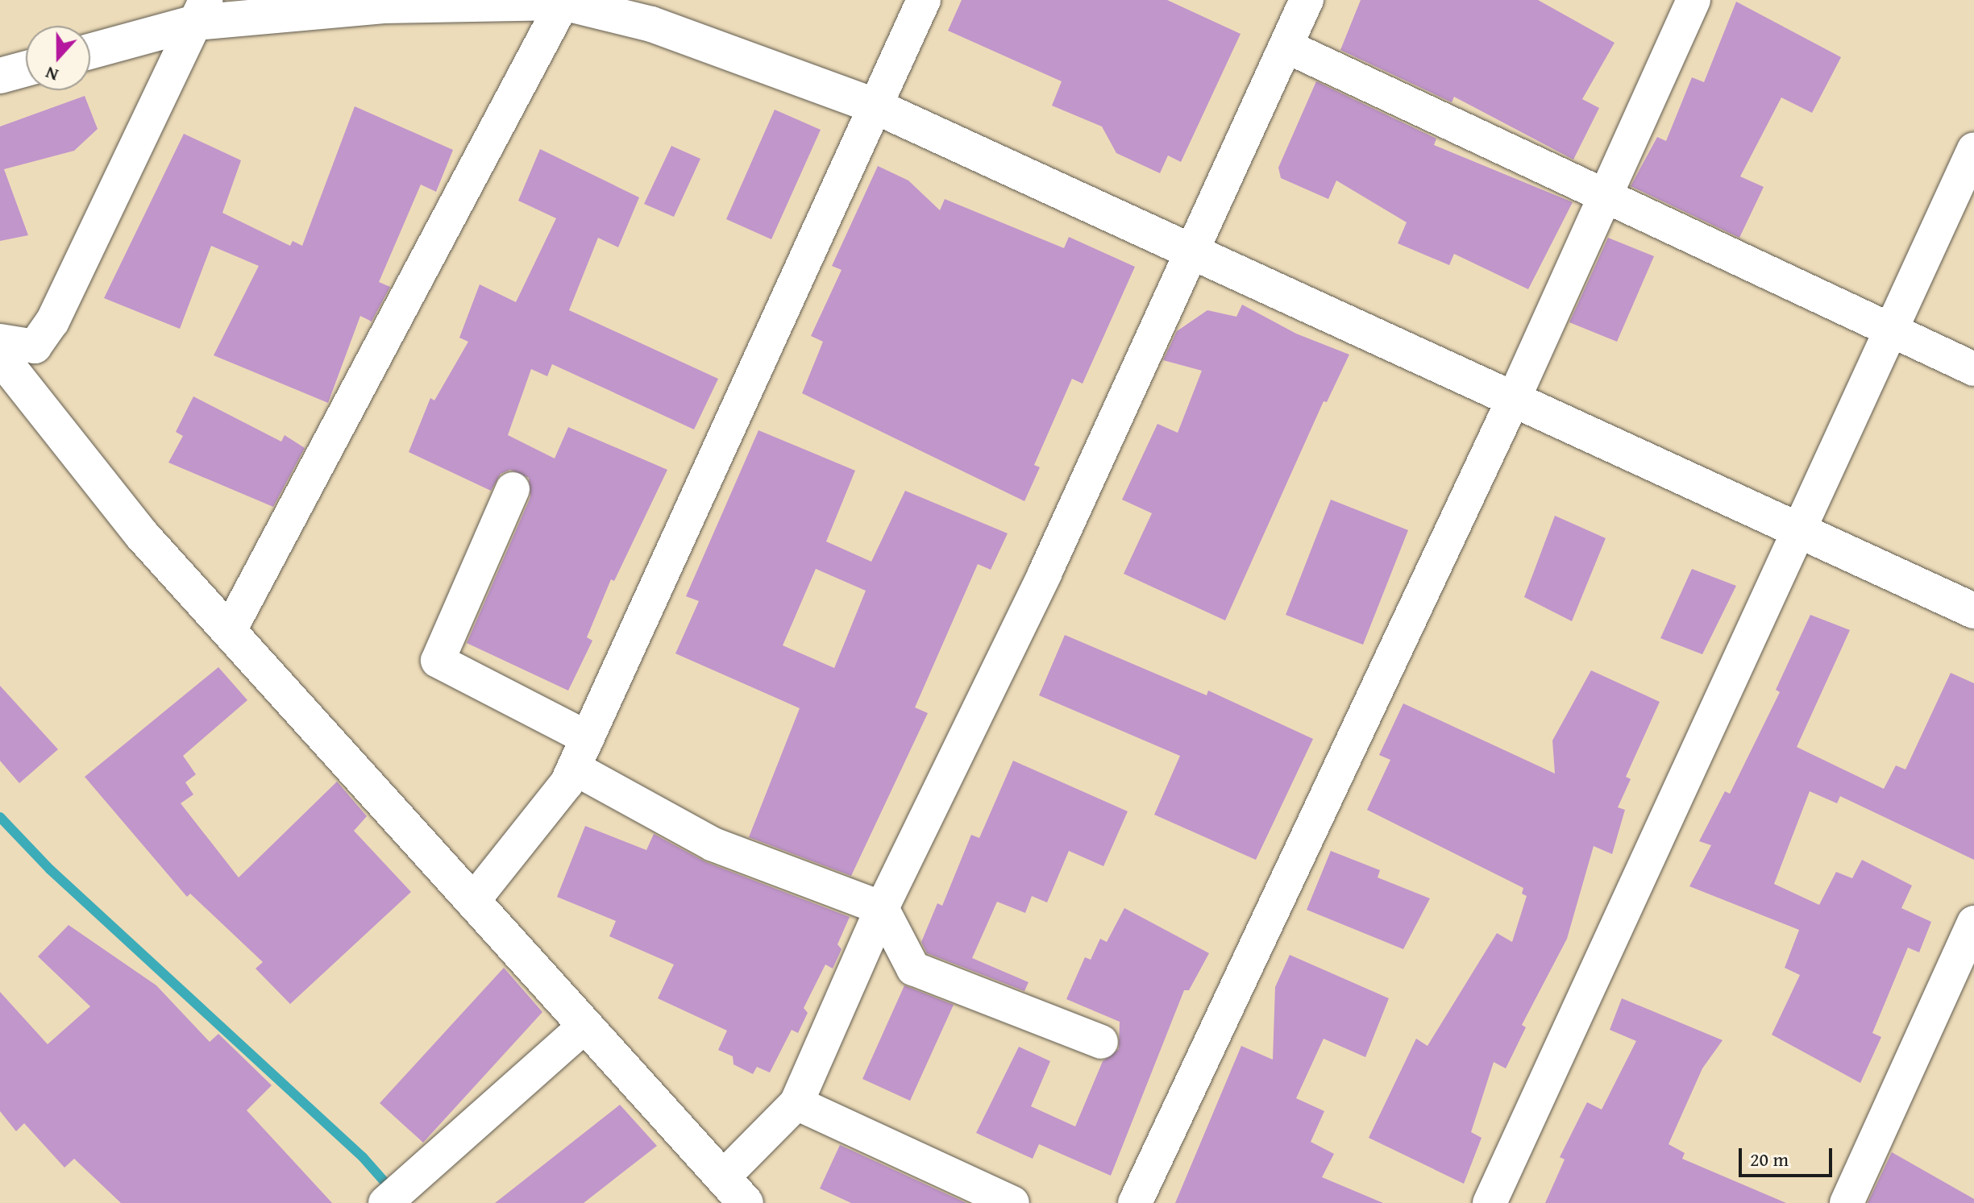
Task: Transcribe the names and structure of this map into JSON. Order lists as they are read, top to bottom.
{
  "scale_bar": "20 m",
  "north": "bottom"
}
